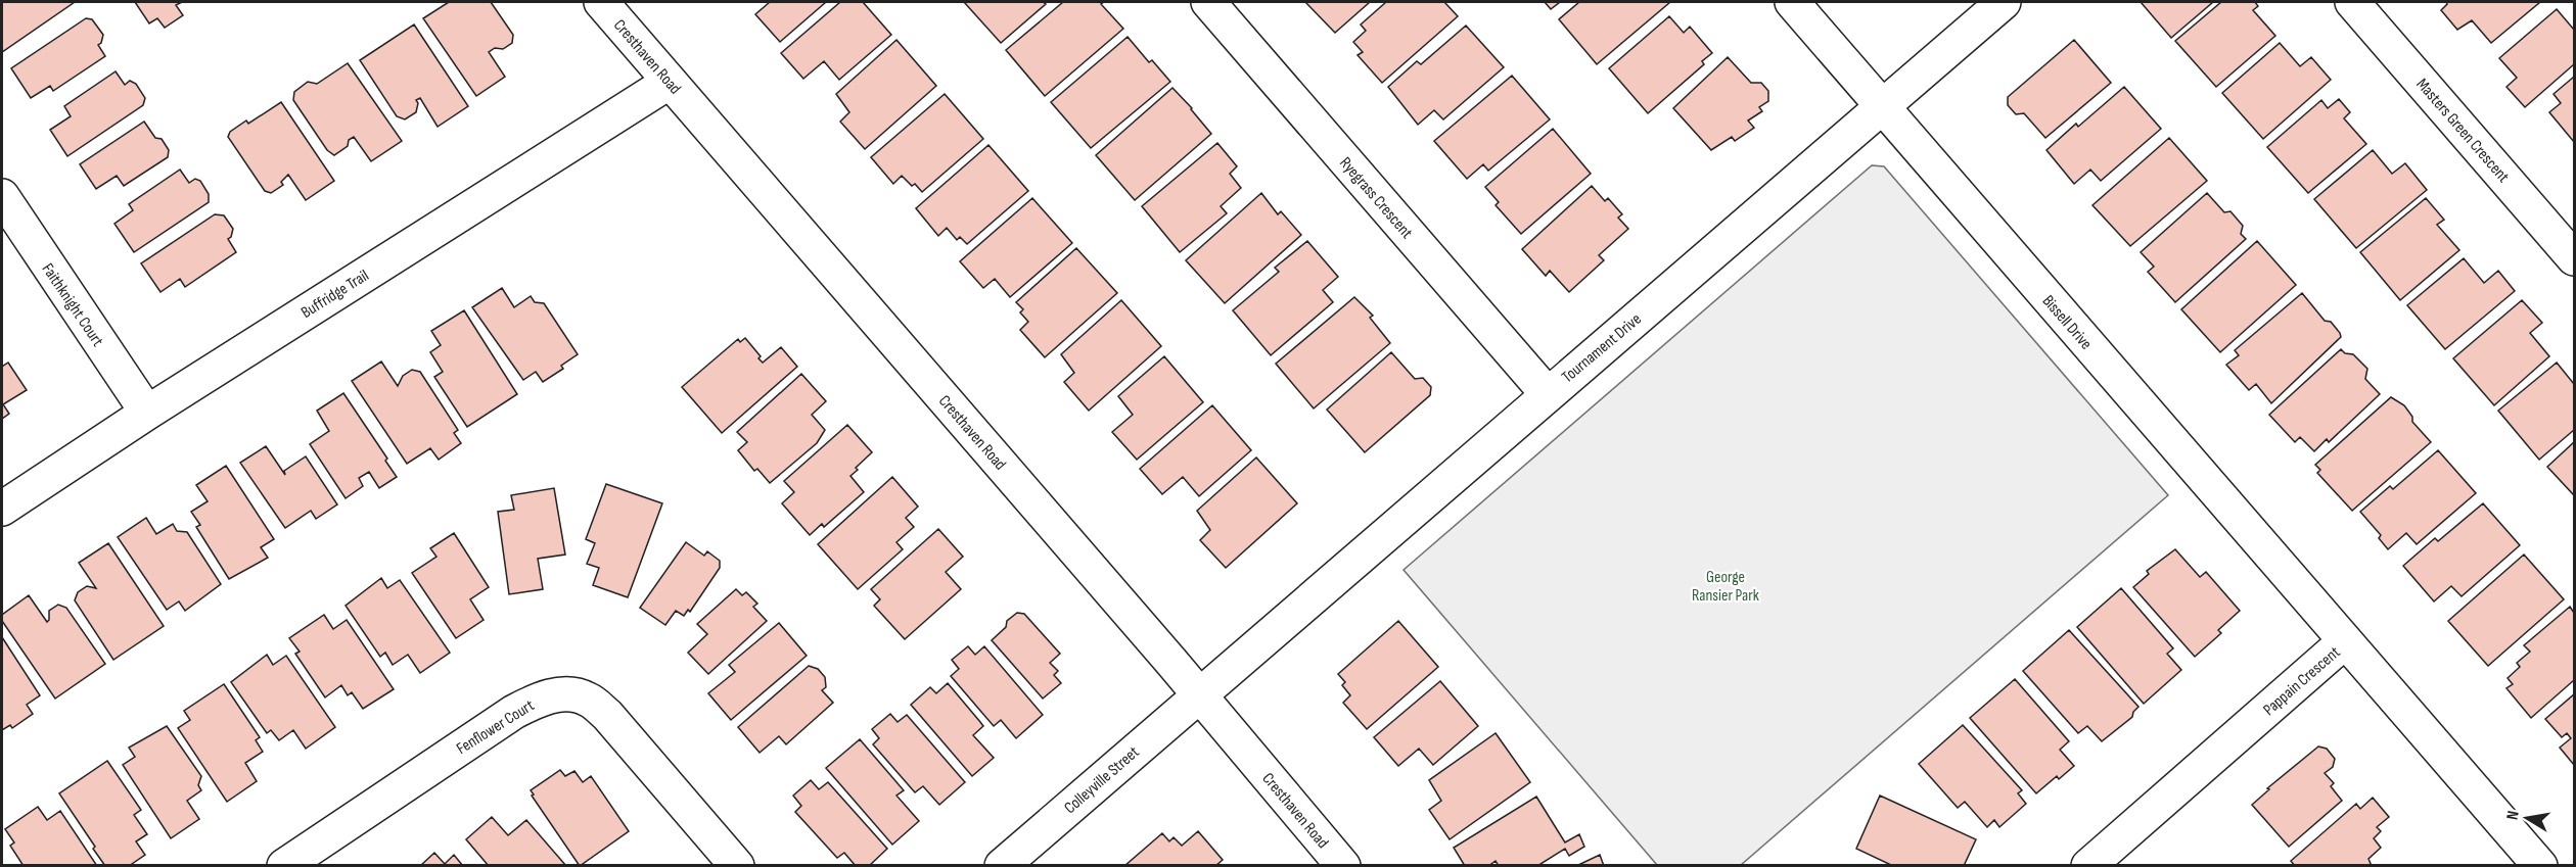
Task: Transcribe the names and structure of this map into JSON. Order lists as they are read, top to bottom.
{
  "streets": {
    "street": [
      "Cresthaven Road",
      "Masters Green Crescent",
      "Ryegrass Crescent",
      "Buffridge Trail",
      "Faithknight Court",
      "Bissell Drive",
      "Tournament Drive",
      "Pappain Crescent",
      "Fenflower Court",
      "Colleyville Street"
    ]
  },
  "crossings": [
    ["Cresthaven Road", "Buffridge Trail"],
    ["Cresthaven Road", "Tournament Drive"],
    ["Cresthaven Road", "Colleyville Street"],
    ["Ryegrass Crescent", "Tournament Drive"],
    ["Buffridge Trail", "Faithknight Court"],
    ["Bissell Drive", "Tournament Drive"],
    ["Bissell Drive", "Pappain Crescent"],
    ["Tournament Drive", "Colleyville Street"]
  ],
  "parks": ["George Ransier Park"],
  "north": "left"
}
